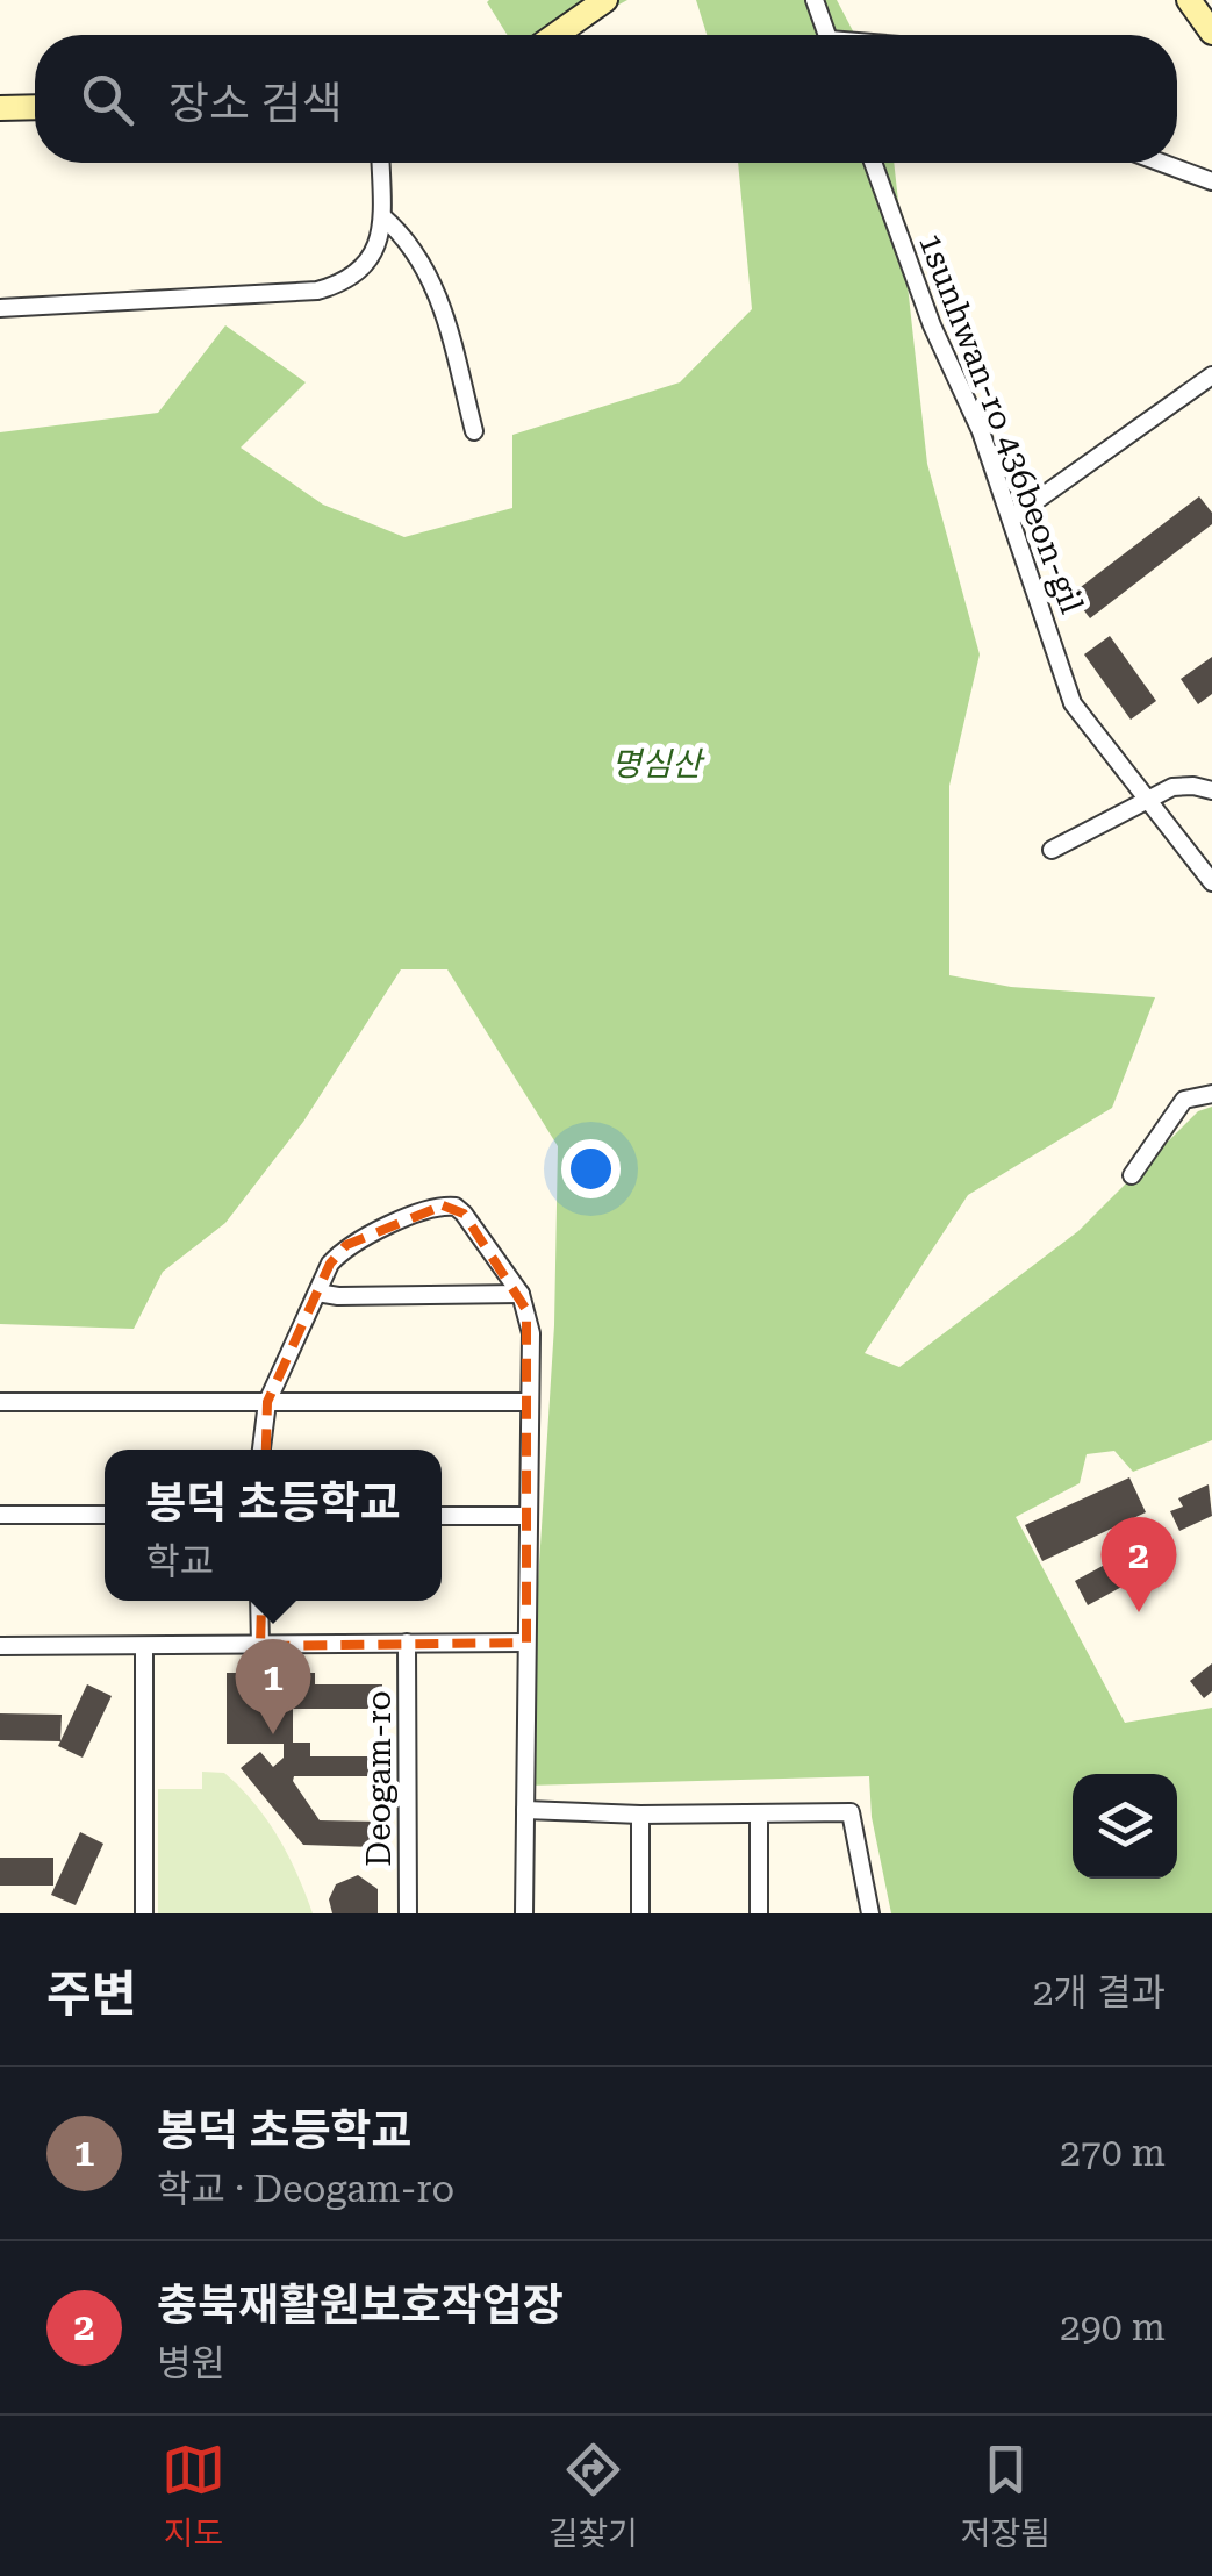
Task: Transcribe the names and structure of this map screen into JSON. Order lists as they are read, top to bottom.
{
  "streets": {
    "street": ["1sunhwan-ro 436beon-gil", "Deogam-ro"]
  },
  "parks": ["명심산"],
  "page": {
    "search": "장소 검색",
    "popup": ["봉덕 초등학교", "학교"],
    "pins": ["2", "1"],
    "heading": ["주변", "2개 결과"],
    "list": [
      {
        "mark": "1",
        "name": "봉덕 초등학교",
        "note": "학교 · Deogam-ro",
        "value": "270 m"
      },
      {
        "mark": "2",
        "name": "충북재활원보호작업장",
        "note": "병원",
        "value": "290 m"
      }
    ],
    "nav": ["지도", "길찾기", "저장됨"]
  }
}
